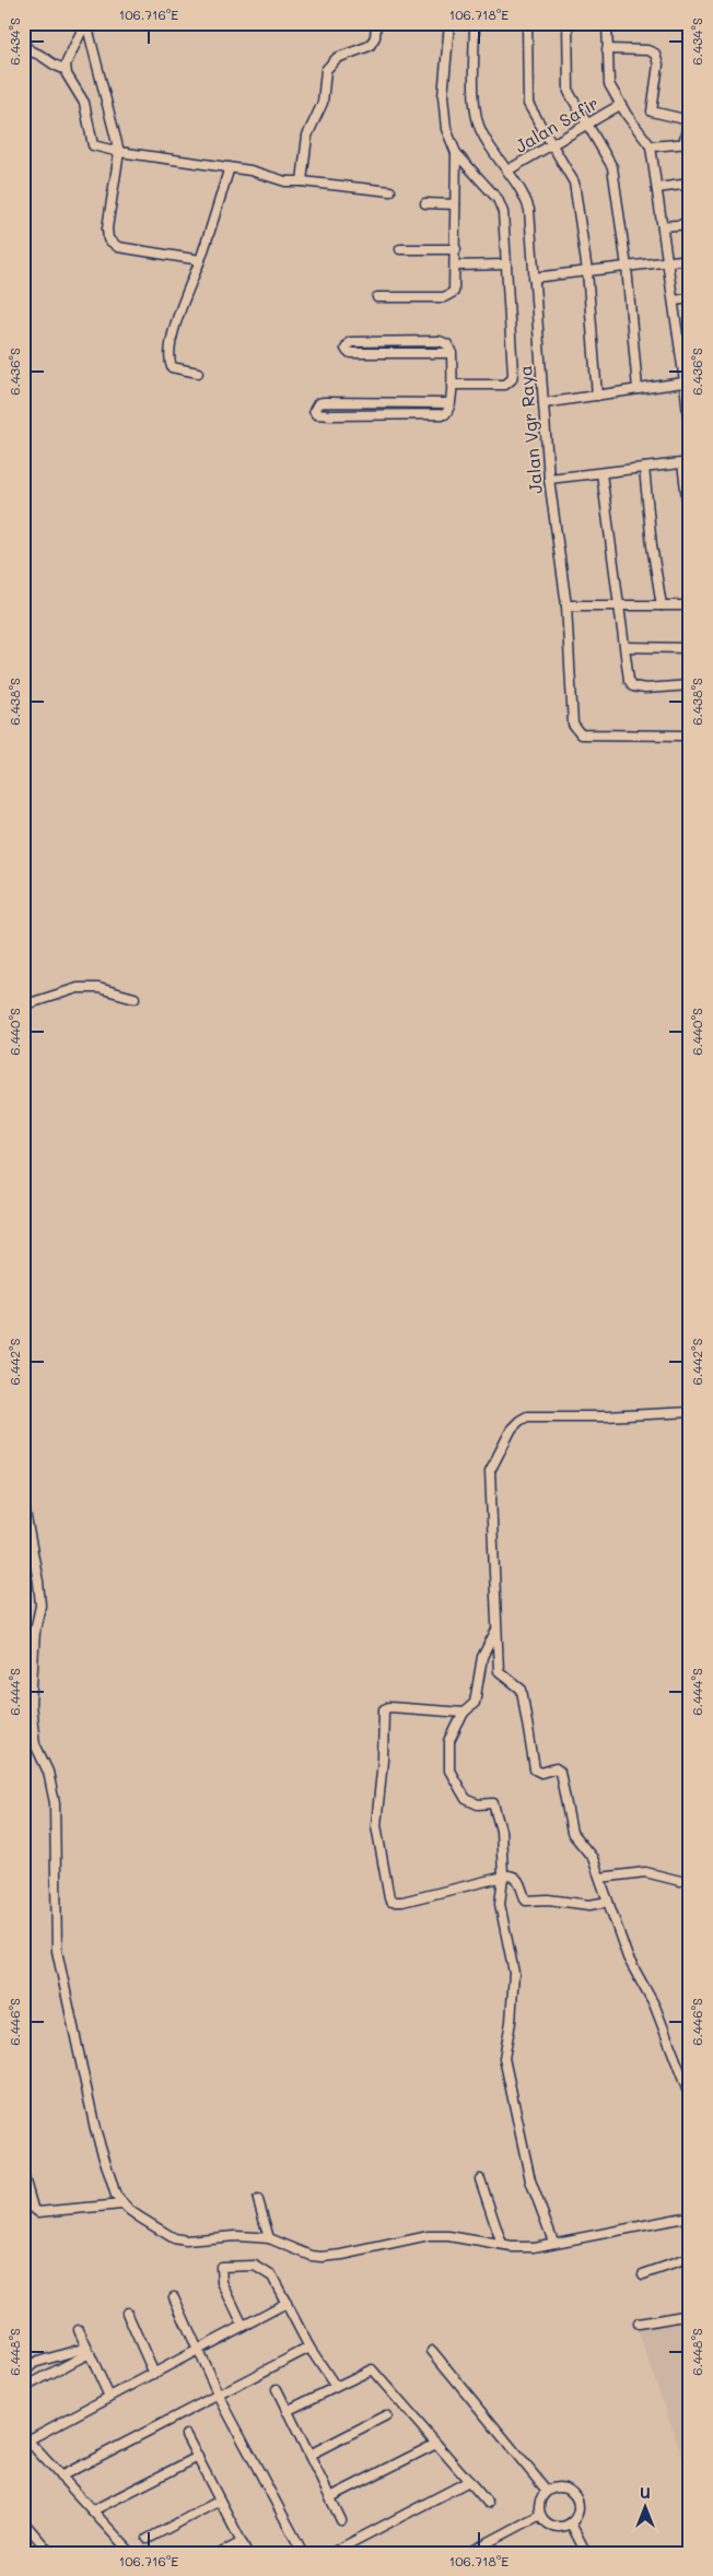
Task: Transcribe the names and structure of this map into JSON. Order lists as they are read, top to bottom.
{
  "streets": {
    "street": ["Jalan Safir", "Jalan Vgr Raya"]
  },
  "crossings": [
    ["Jalan Safir", "Jalan Vgr Raya"]
  ],
  "north": "top",
  "coordinates": [
    "106.716°E",
    "106.718°E",
    "6.434°S",
    "6.436°S",
    "6.438°S",
    "6.440°S",
    "6.442°S",
    "6.444°S",
    "6.446°S",
    "6.448°S"
  ]
}
